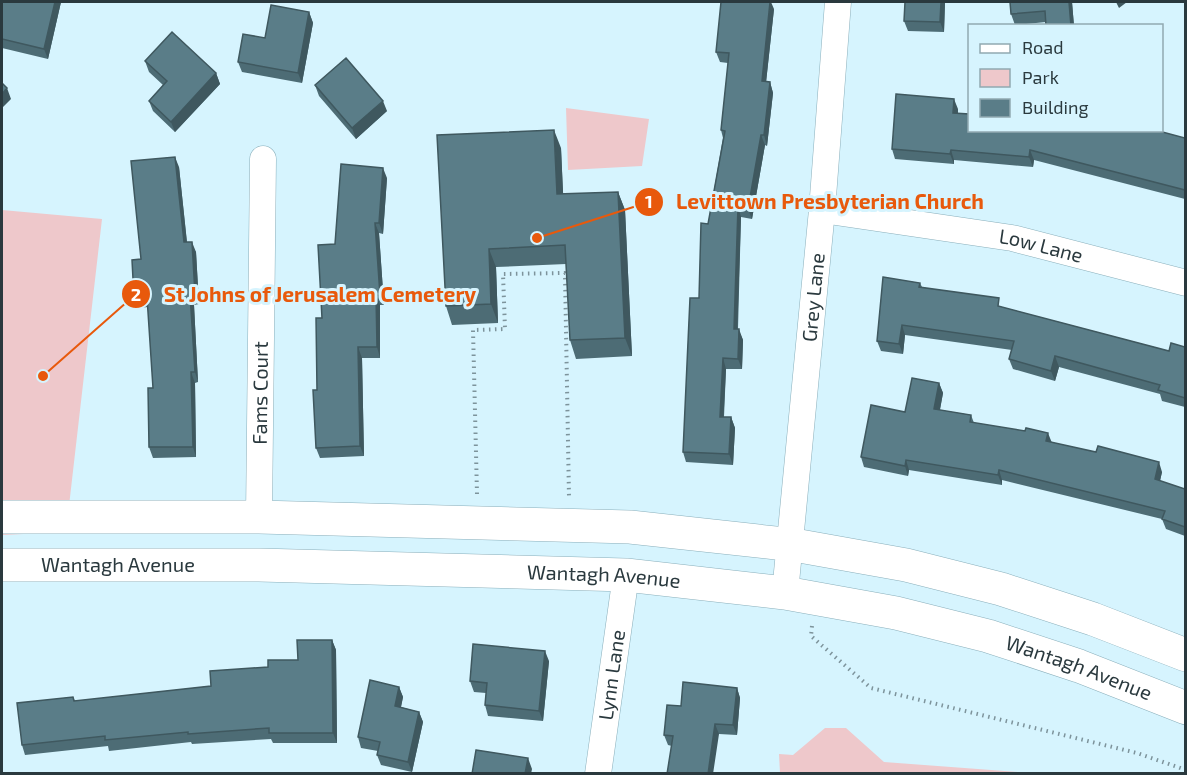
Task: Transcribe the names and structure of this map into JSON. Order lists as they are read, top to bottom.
{
  "streets": {
    "main road": ["Wantagh Avenue"],
    "street": [
      "Low Lane",
      "Grey Lane",
      "Fams Court",
      "Lynn Lane"
    ]
  },
  "crossings": [
    ["Low Lane", "Grey Lane"],
    ["Grey Lane", "Wantagh Avenue"],
    ["Wantagh Avenue", "Lynn Lane"]
  ],
  "places": ["Levittown Presbyterian Church", "St Johns of Jerusalem Cemetery"],
  "legend": ["Road", "Park", "Building"]
}
